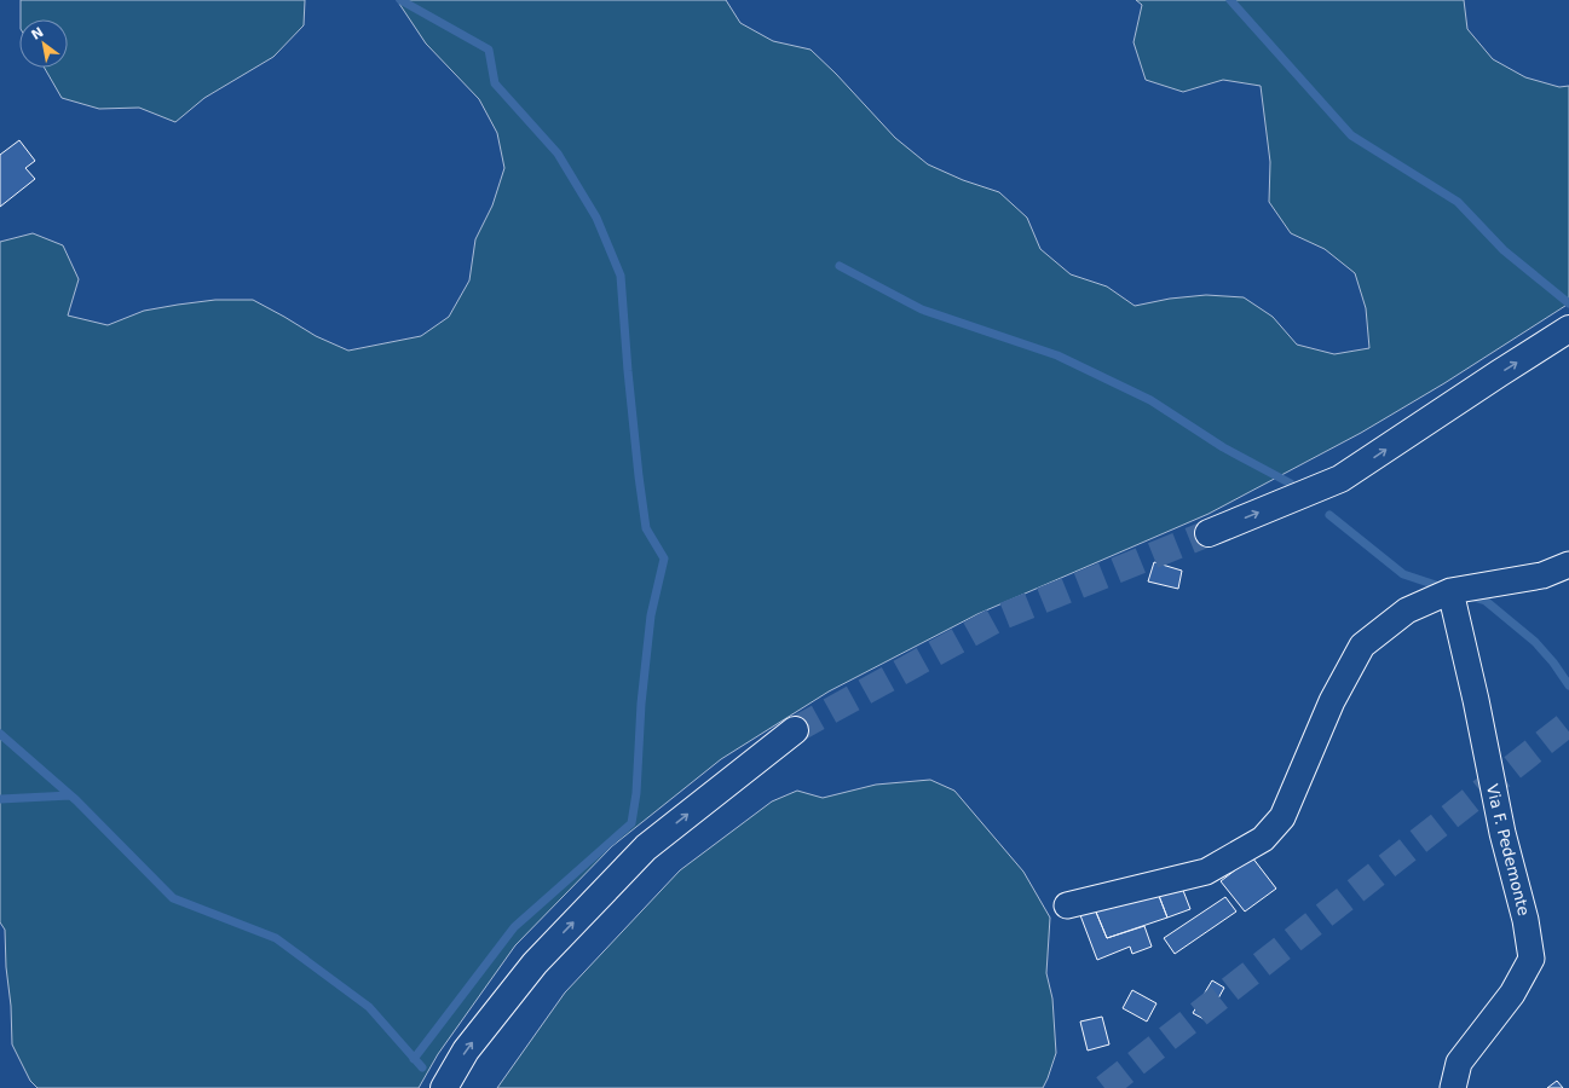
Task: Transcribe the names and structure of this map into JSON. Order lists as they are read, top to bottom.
{
  "streets": {
    "street": ["Via F. Pedemonte"]
  },
  "north": "top left"
}
